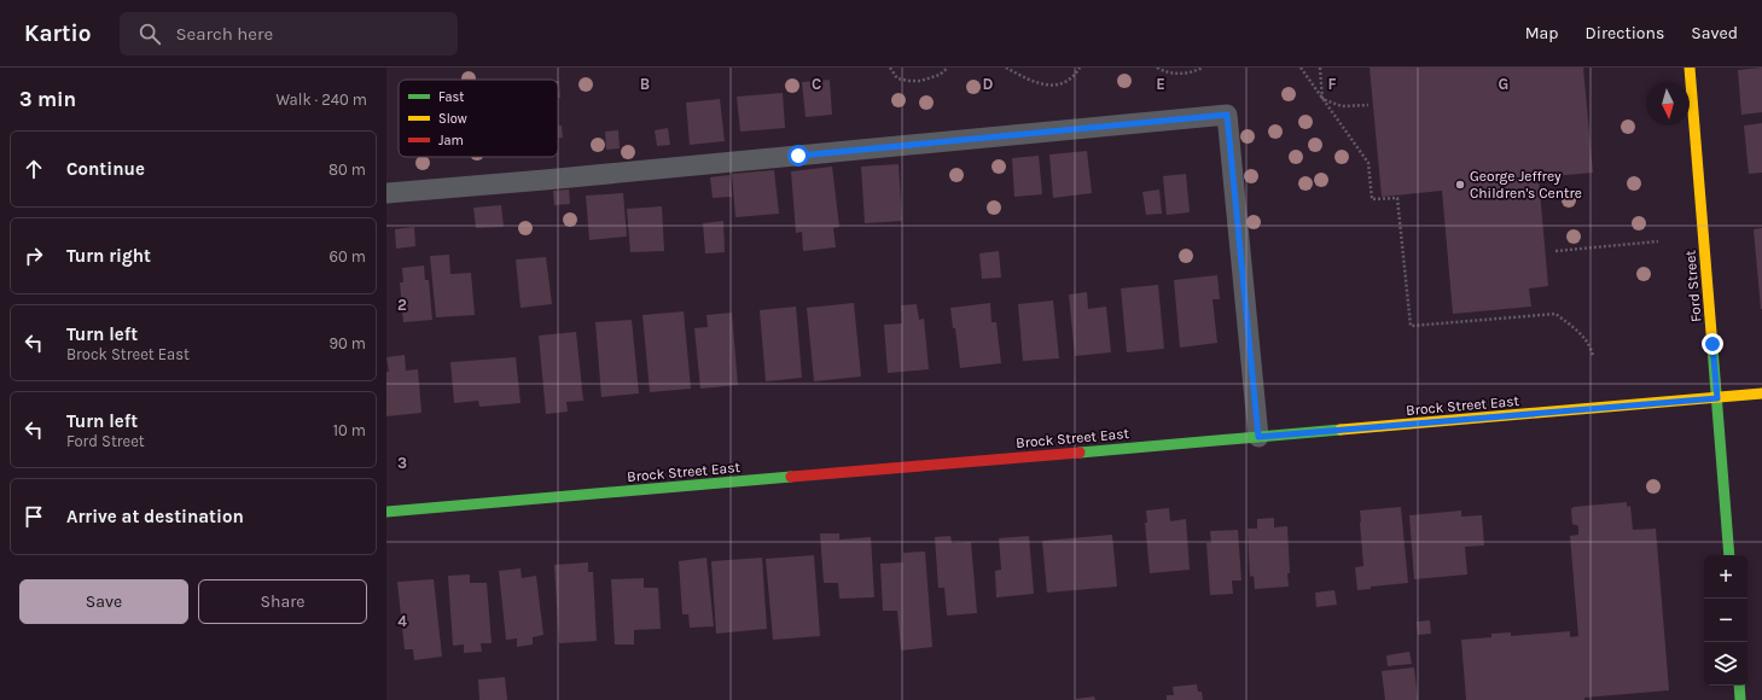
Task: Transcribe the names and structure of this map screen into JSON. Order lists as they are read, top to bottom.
{
  "streets": {
    "street": ["Ford Street", "Brock Street East"]
  },
  "crossings": [
    ["Ford Street", "Brock Street East"]
  ],
  "places": ["George Jeffrey Children's Centre"],
  "legend": ["Fast", "Slow", "Jam"],
  "north": "bottom",
  "page": {
    "header": "Kartio",
    "search": "Search here",
    "nav": ["Map", "Directions", "Saved"],
    "heading": ["3 min", "Walk · 240 m"],
    "list": [
      ["Continue", "80 m"],
      ["Turn right", "60 m"],
      ["Turn left", "Brock Street East", "90 m"],
      ["Turn left", "Ford Street", "10 m"],
      "Arrive at destination"
    ],
    "map_buttons": ["+", "−"],
    "buttons": ["Save", "Share"]
  },
  "grid": {
    "columns": [
      "B",
      "C",
      "D",
      "E",
      "F",
      "G"
    ],
    "rows": ["2", "3", "4"]
  }
}
